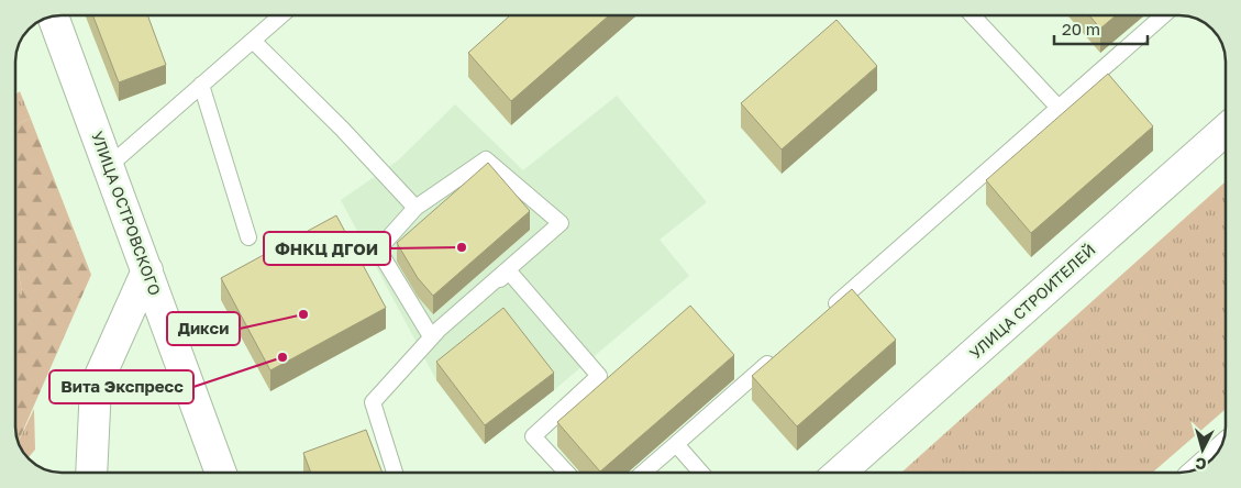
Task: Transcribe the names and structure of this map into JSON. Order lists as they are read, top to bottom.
{
  "streets": {
    "street": ["УЛИЦА ОСТРОВСКОГО", "УЛИЦА СТРОИТЕЛЕЙ"]
  },
  "places": ["ФНКЦ ДГОИ", "Дикси", "Вита Экспресс"],
  "scale_bar": "20 m",
  "north": "bottom"
}
